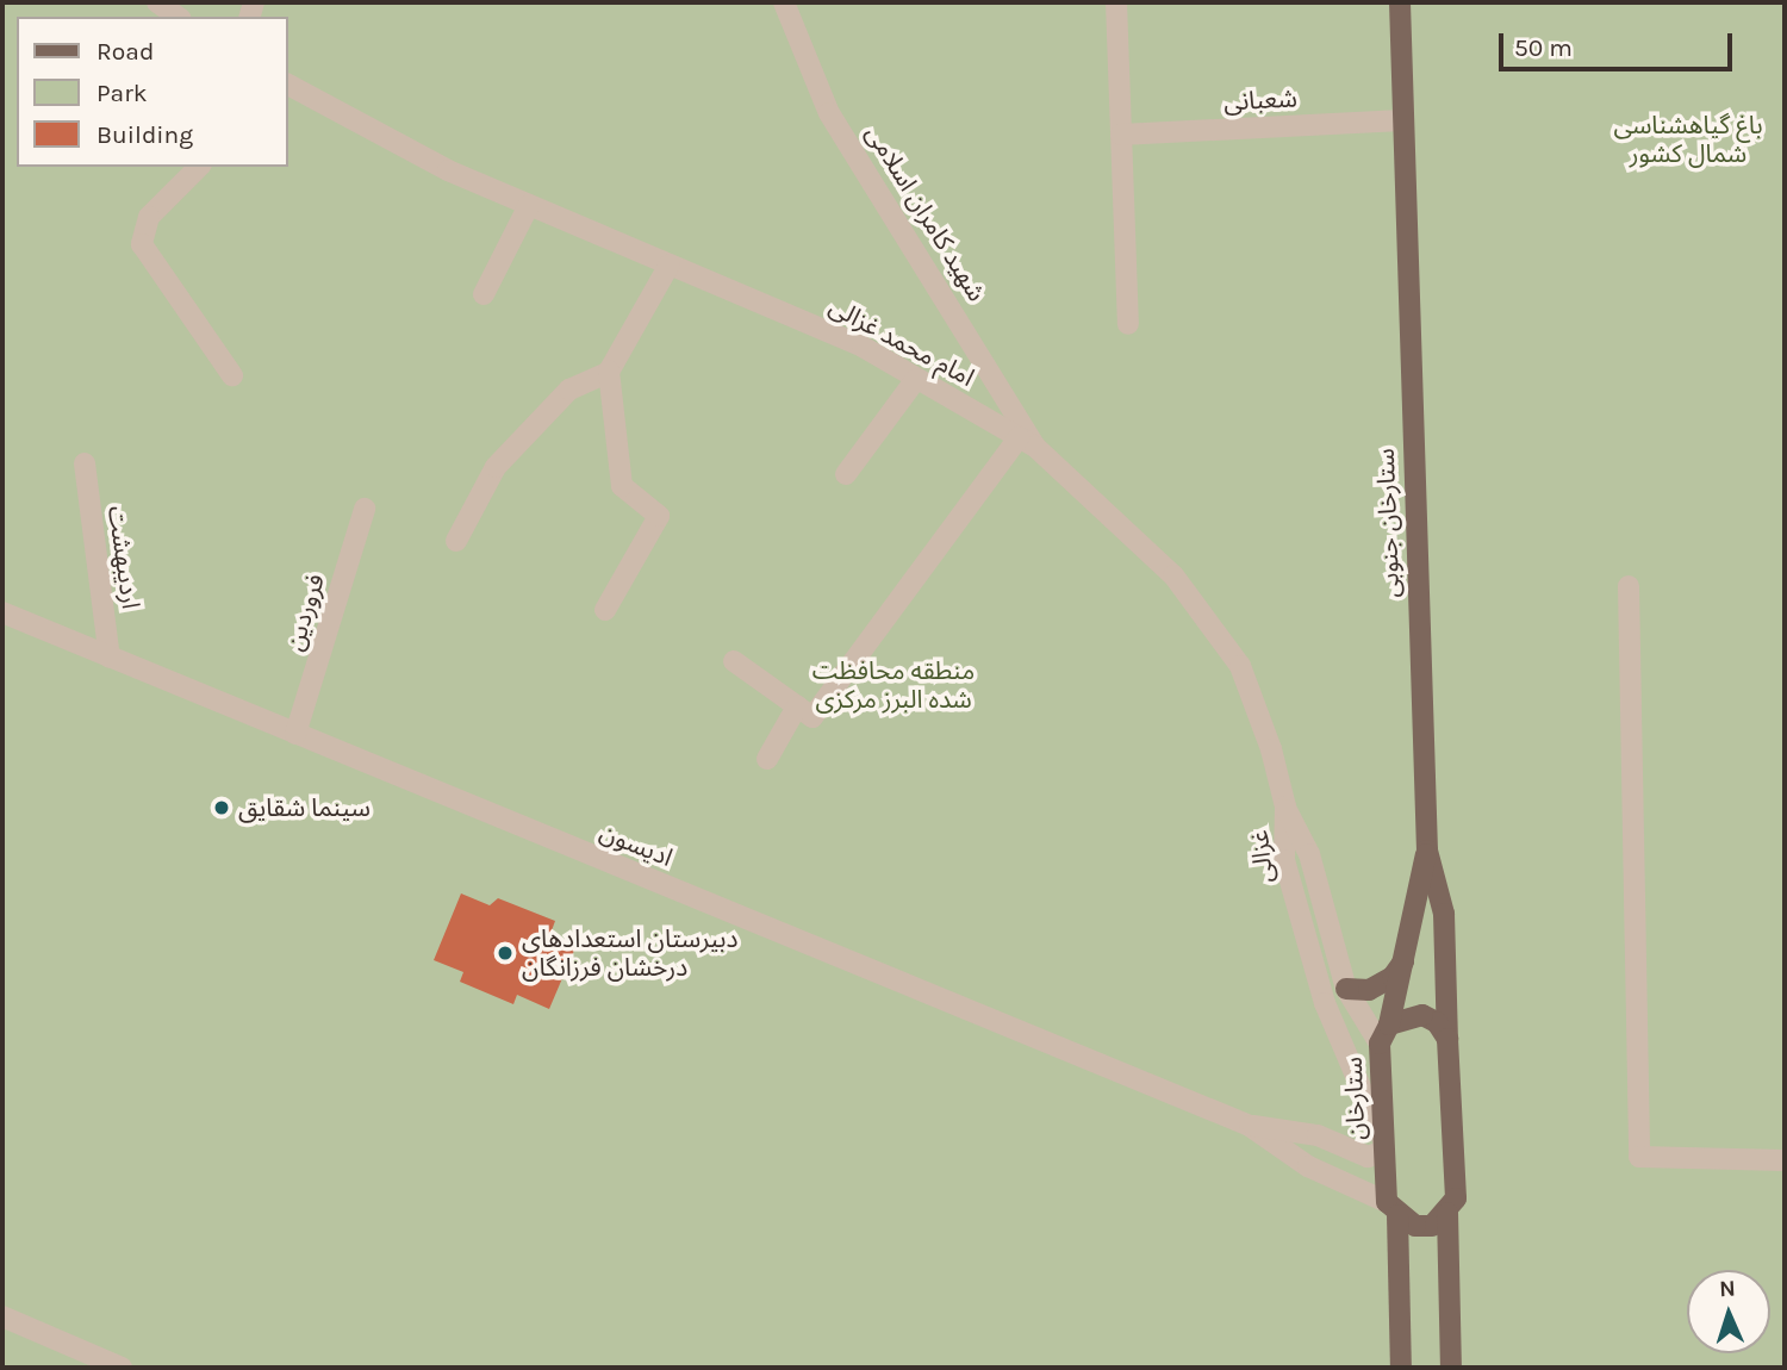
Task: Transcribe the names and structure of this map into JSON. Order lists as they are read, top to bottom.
{
  "streets": {
    "main road": ["ستارخان جنوبی", "ستارخان"],
    "street": [
      "شعبانی",
      "شهید کامران اسلامی",
      "امام محمد غزالی",
      "اردیبهشت",
      "فروردین",
      "ادیسون",
      "غزالی"
    ]
  },
  "crossings": [
    ["شعبانی", "ستارخان جنوبی"],
    ["شهید کامران اسلامی", "امام محمد غزالی"],
    ["امام محمد غزالی", "غزالی"],
    ["ستارخان جنوبی", "ستارخان"],
    ["اردیبهشت", "ادیسون"],
    ["فروردین", "ادیسون"],
    ["ادیسون", "غزالی"],
    ["ادیسون", "ستارخان"],
    ["غزالی", "ستارخان"]
  ],
  "parks": ["باغ گیاهشناسی شمال کشور", "منطقه محافظت شده البرز مرکزی"],
  "places": ["سینما شقایق", "دبیرستان استعدادهای درخشان فرزانگان"],
  "legend": ["Road", "Park", "Building"],
  "scale_bar": "50 m",
  "north": "top"
}
